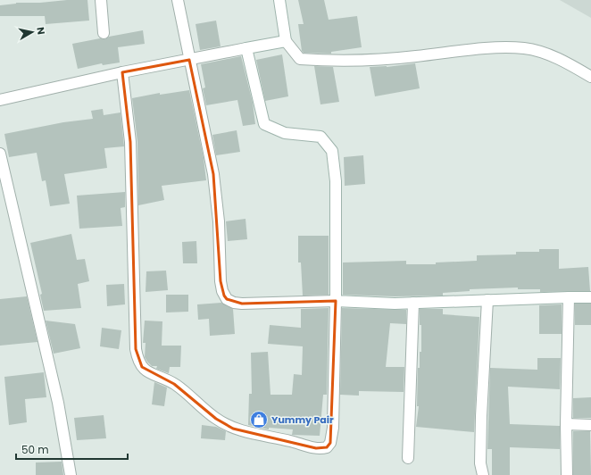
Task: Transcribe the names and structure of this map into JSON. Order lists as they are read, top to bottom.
{
  "places": {
    "shop": ["Yummy Pair"]
  },
  "scale_bar": "50 m",
  "north": "right"
}
